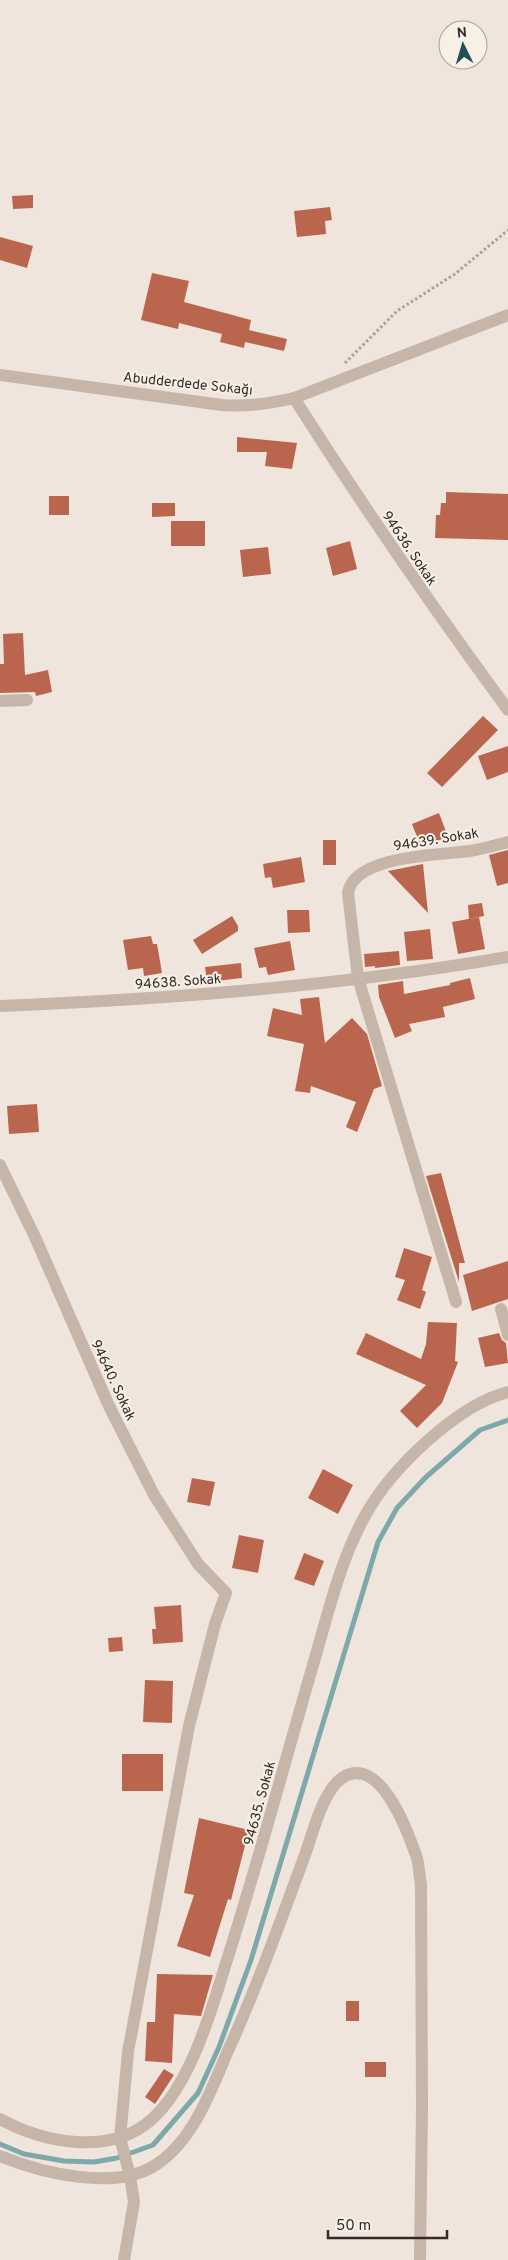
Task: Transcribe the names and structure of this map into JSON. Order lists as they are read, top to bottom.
{
  "streets": {
    "street": [
      "Abudderdede Sokağı",
      "94636. Sokak",
      "94639. Sokak",
      "94638. Sokak",
      "94640. Sokak",
      "94635. Sokak"
    ]
  },
  "crossings": [
    ["Abudderdede Sokağı", "94636. Sokak"],
    ["94639. Sokak", "94638. Sokak"],
    ["94640. Sokak", "94635. Sokak"]
  ],
  "scale_bar": "50 m",
  "north": "top"
}
